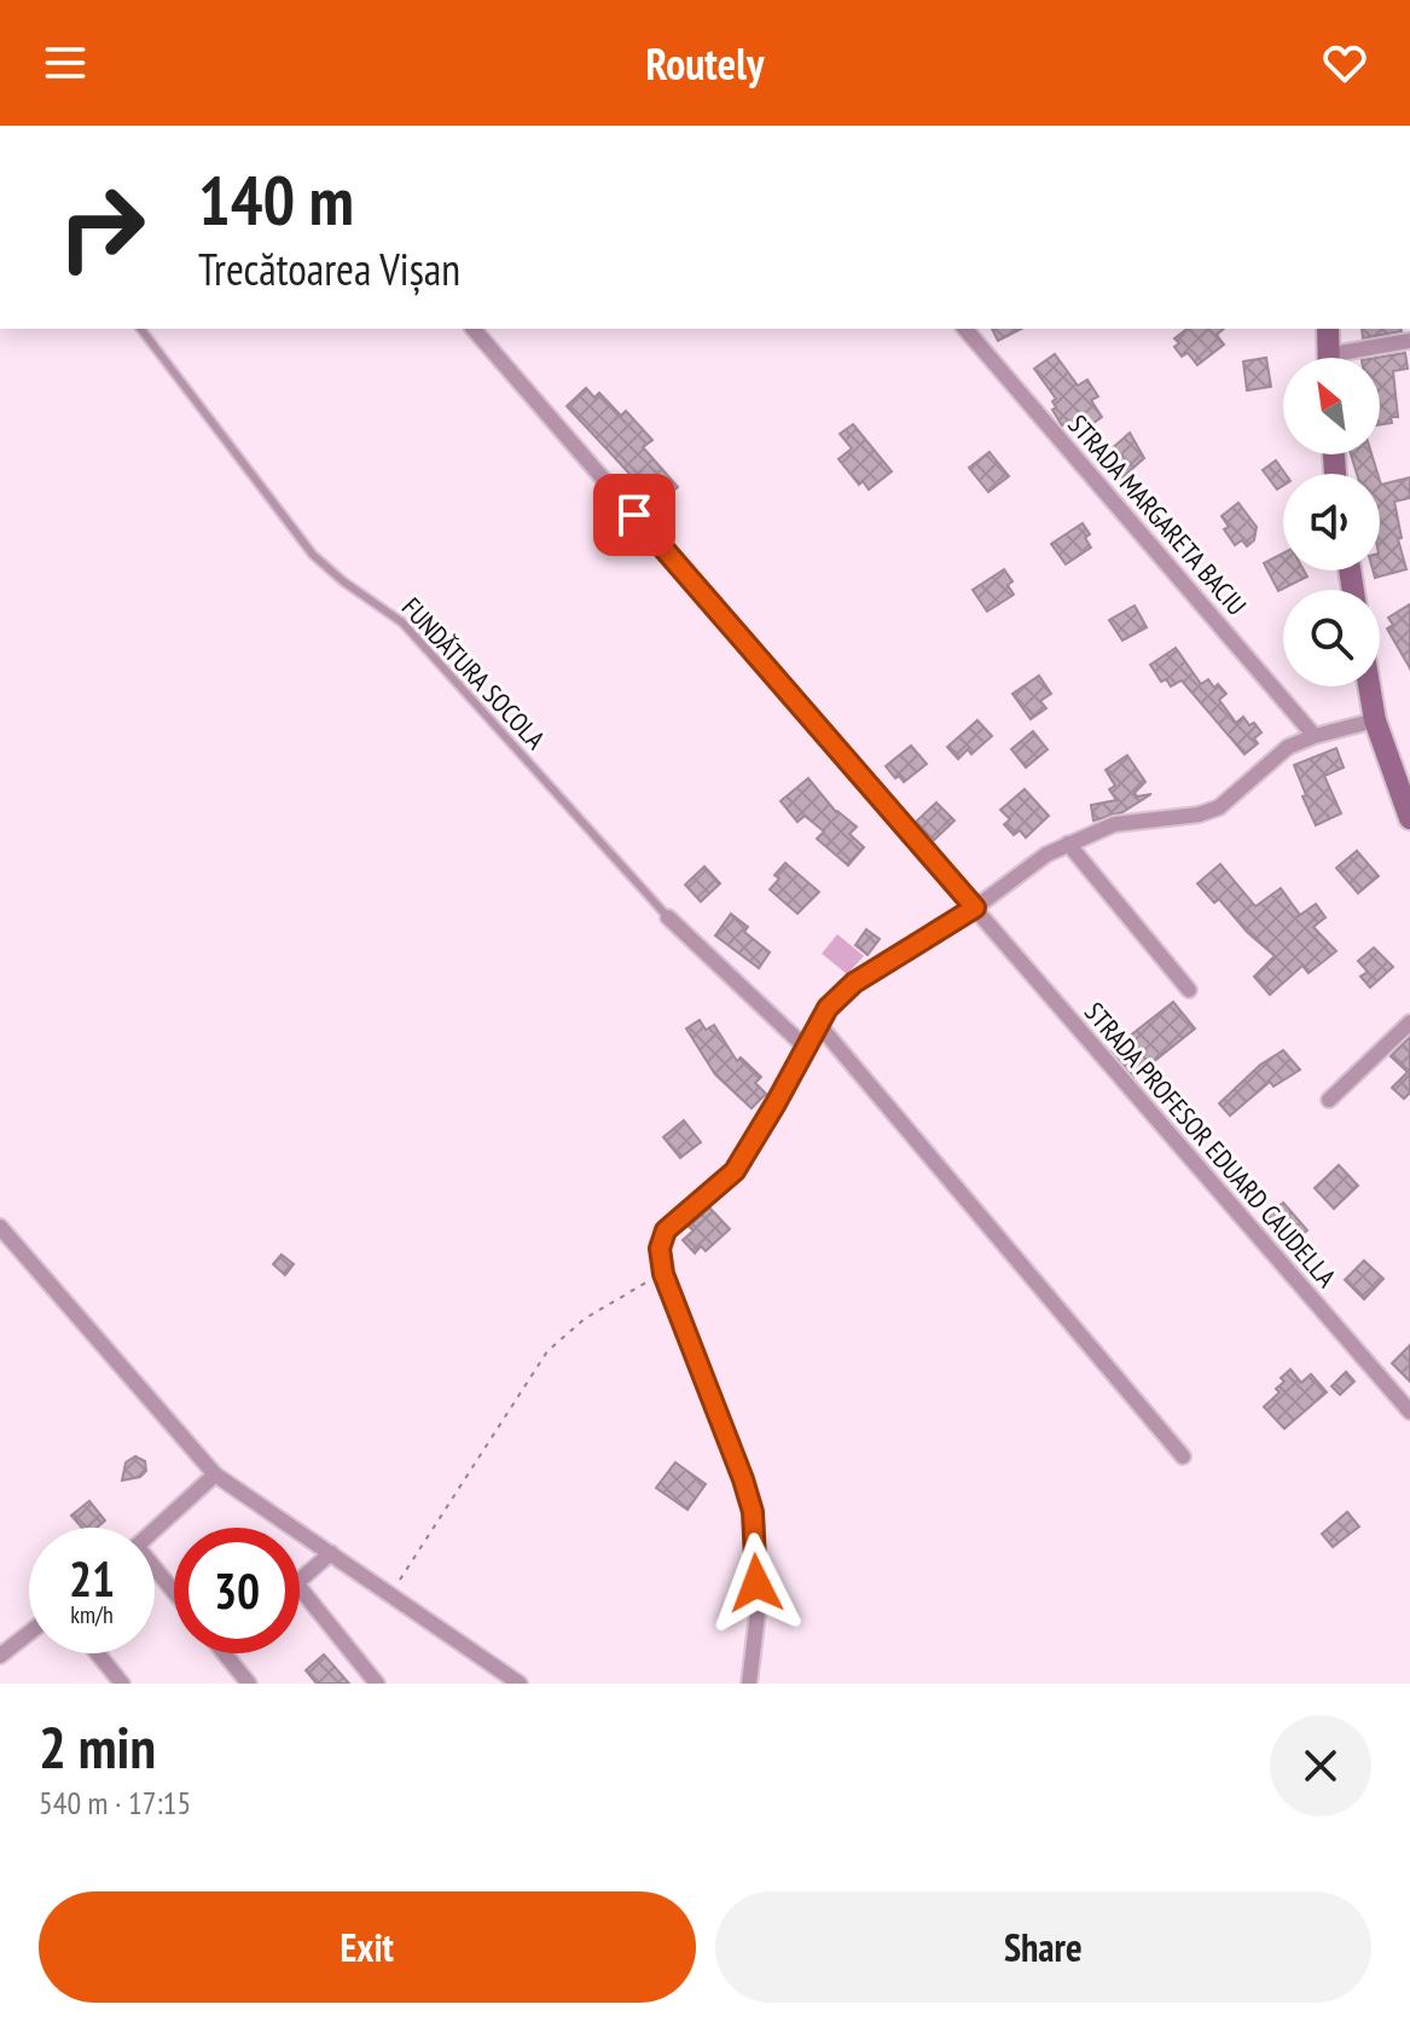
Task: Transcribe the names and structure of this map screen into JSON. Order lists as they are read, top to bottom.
{
  "streets": {
    "street": ["STRADA MARGARETA BACIU", "STRADA PROFESOR EDUARD CAUDELLA"],
    "lane": ["FUNDĂTURA SOCOLA"]
  },
  "north": "top left",
  "page": {
    "header": "Routely",
    "turn": ["140 m", "Trecătoarea Vișan"],
    "speed": "21 km/h",
    "limit": "30",
    "heading": ["2 min", "540 m · 17:15"],
    "buttons": ["Exit", "Share"]
  }
}
